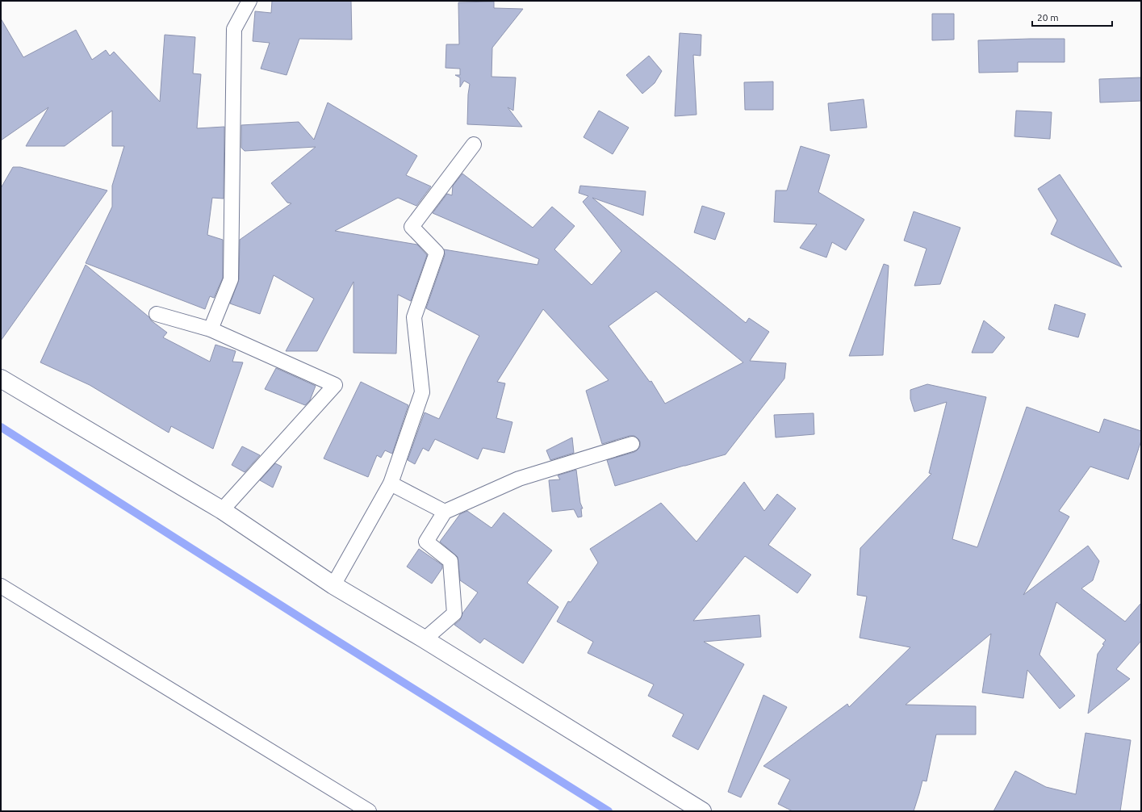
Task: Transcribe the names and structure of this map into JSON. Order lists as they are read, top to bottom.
{
  "scale_bar": "20 m"
}
